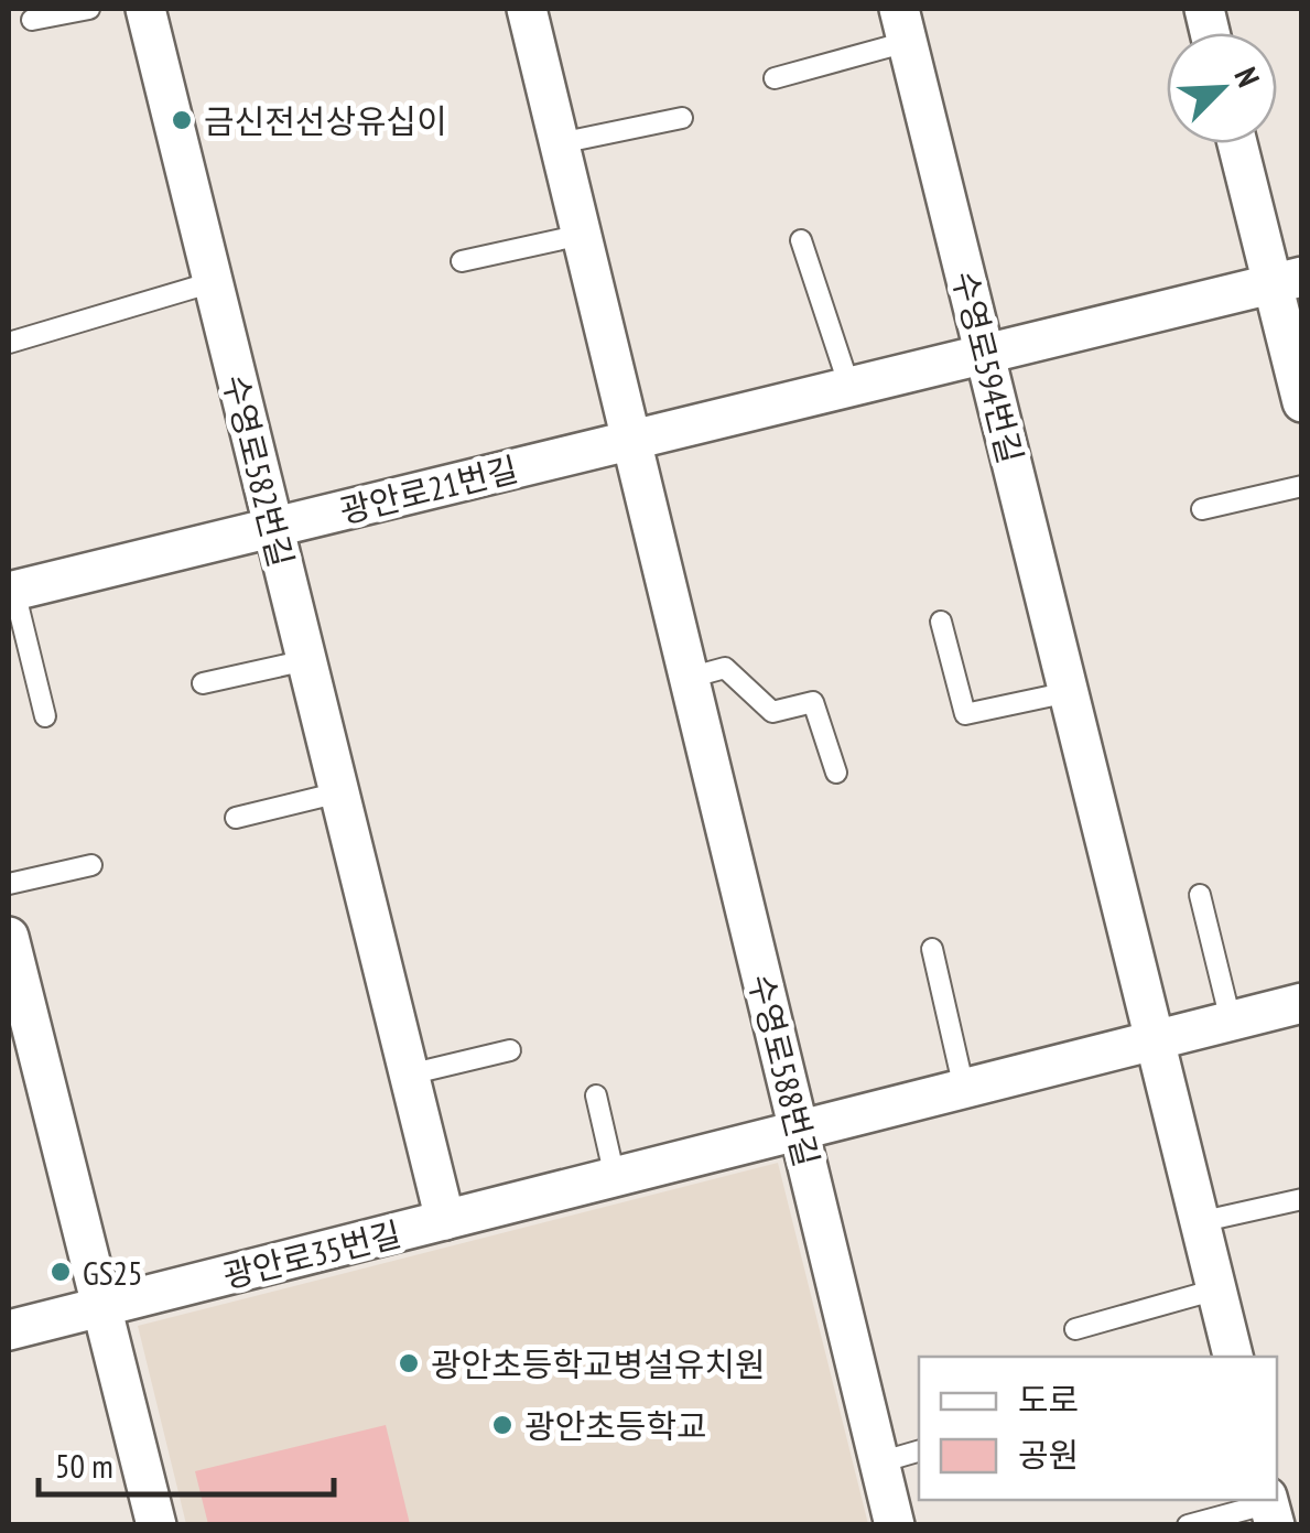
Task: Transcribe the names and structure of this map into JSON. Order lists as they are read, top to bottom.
{
  "streets": {
    "street": [
      "수영로594번길",
      "수영로582번길",
      "광안로21번길",
      "수영로588번길",
      "광안로35번길"
    ]
  },
  "crossings": [
    ["수영로594번길", "광안로21번길"],
    ["수영로594번길", "광안로35번길"],
    ["수영로582번길", "광안로21번길"],
    ["수영로582번길", "광안로35번길"],
    ["광안로21번길", "수영로588번길"],
    ["수영로588번길", "광안로35번길"]
  ],
  "places": [
    "금신전선상유십이",
    "GS25",
    "광안초등학교병설유치원",
    "광안초등학교"
  ],
  "legend": ["도로", "공원"],
  "scale_bar": "50 m",
  "north": "top right"
}
